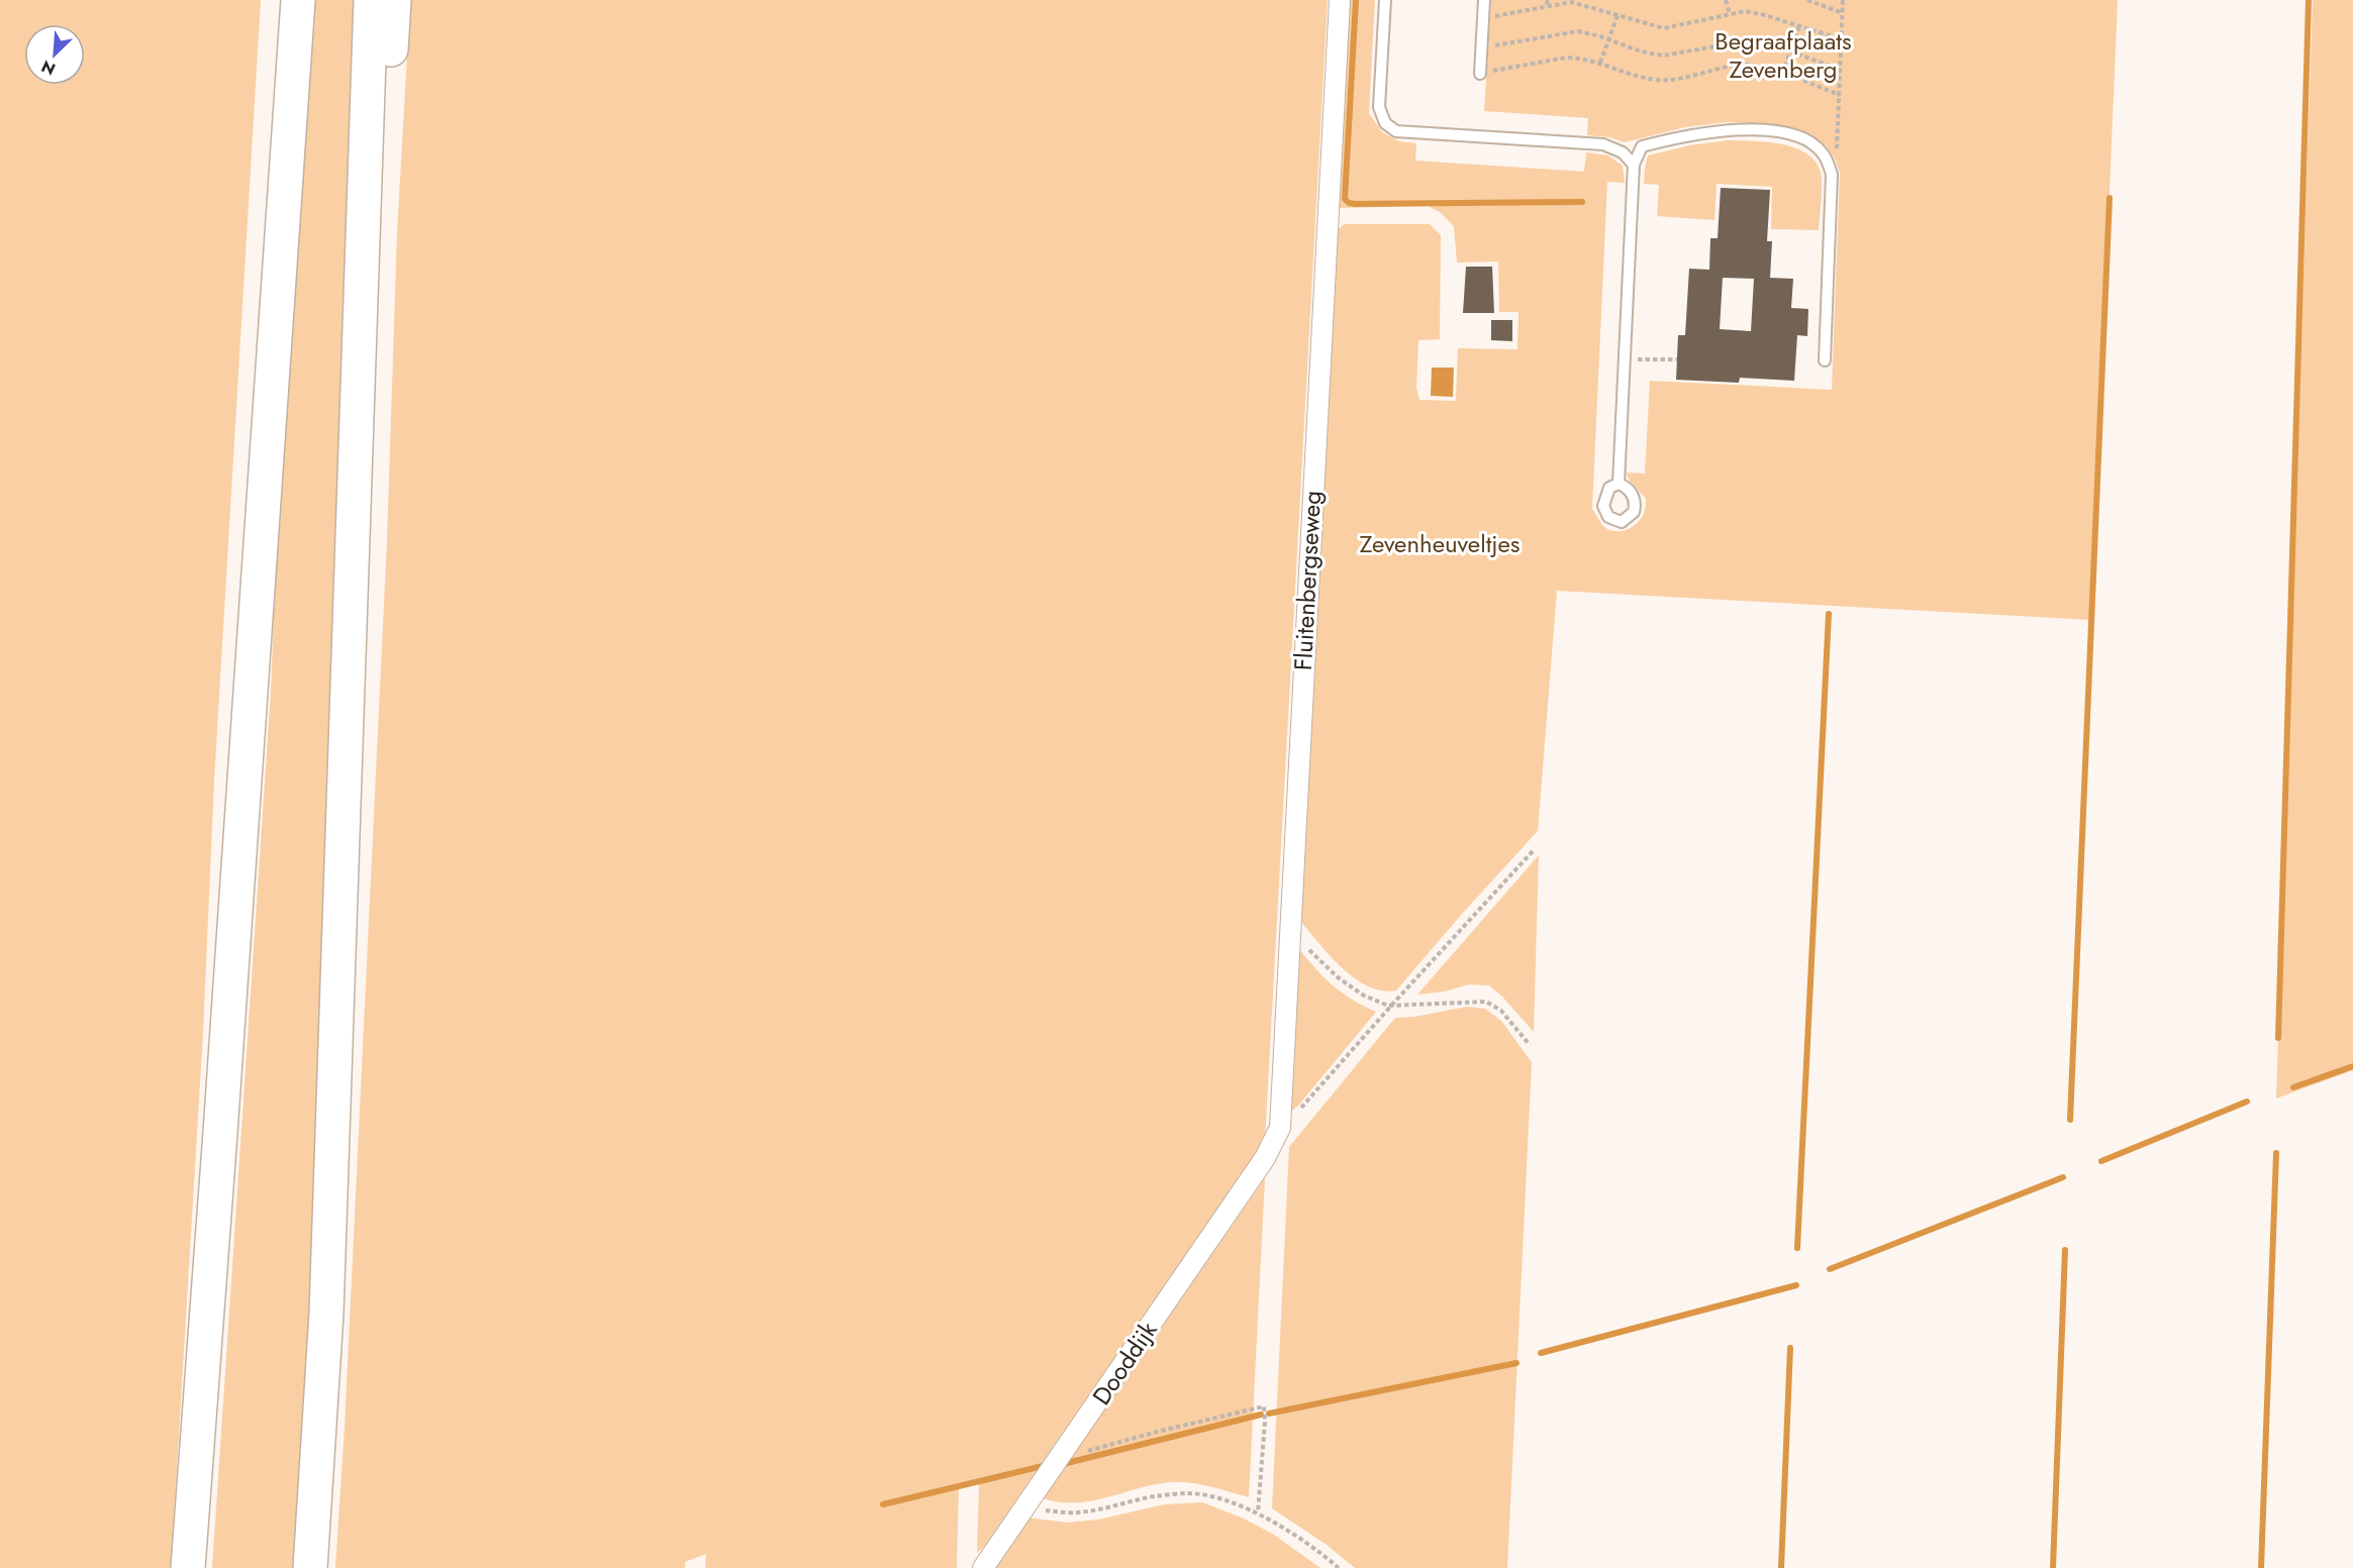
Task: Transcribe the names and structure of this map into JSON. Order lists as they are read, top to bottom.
{
  "streets": {
    "street": ["Fluitenbergseweg", "Dooddijk"]
  },
  "crossings": [
    ["Fluitenbergseweg", "Dooddijk"]
  ],
  "parks": ["Begraafplaats Zevenberg", "Zevenheuveltjes"],
  "north": "bottom left"
}
